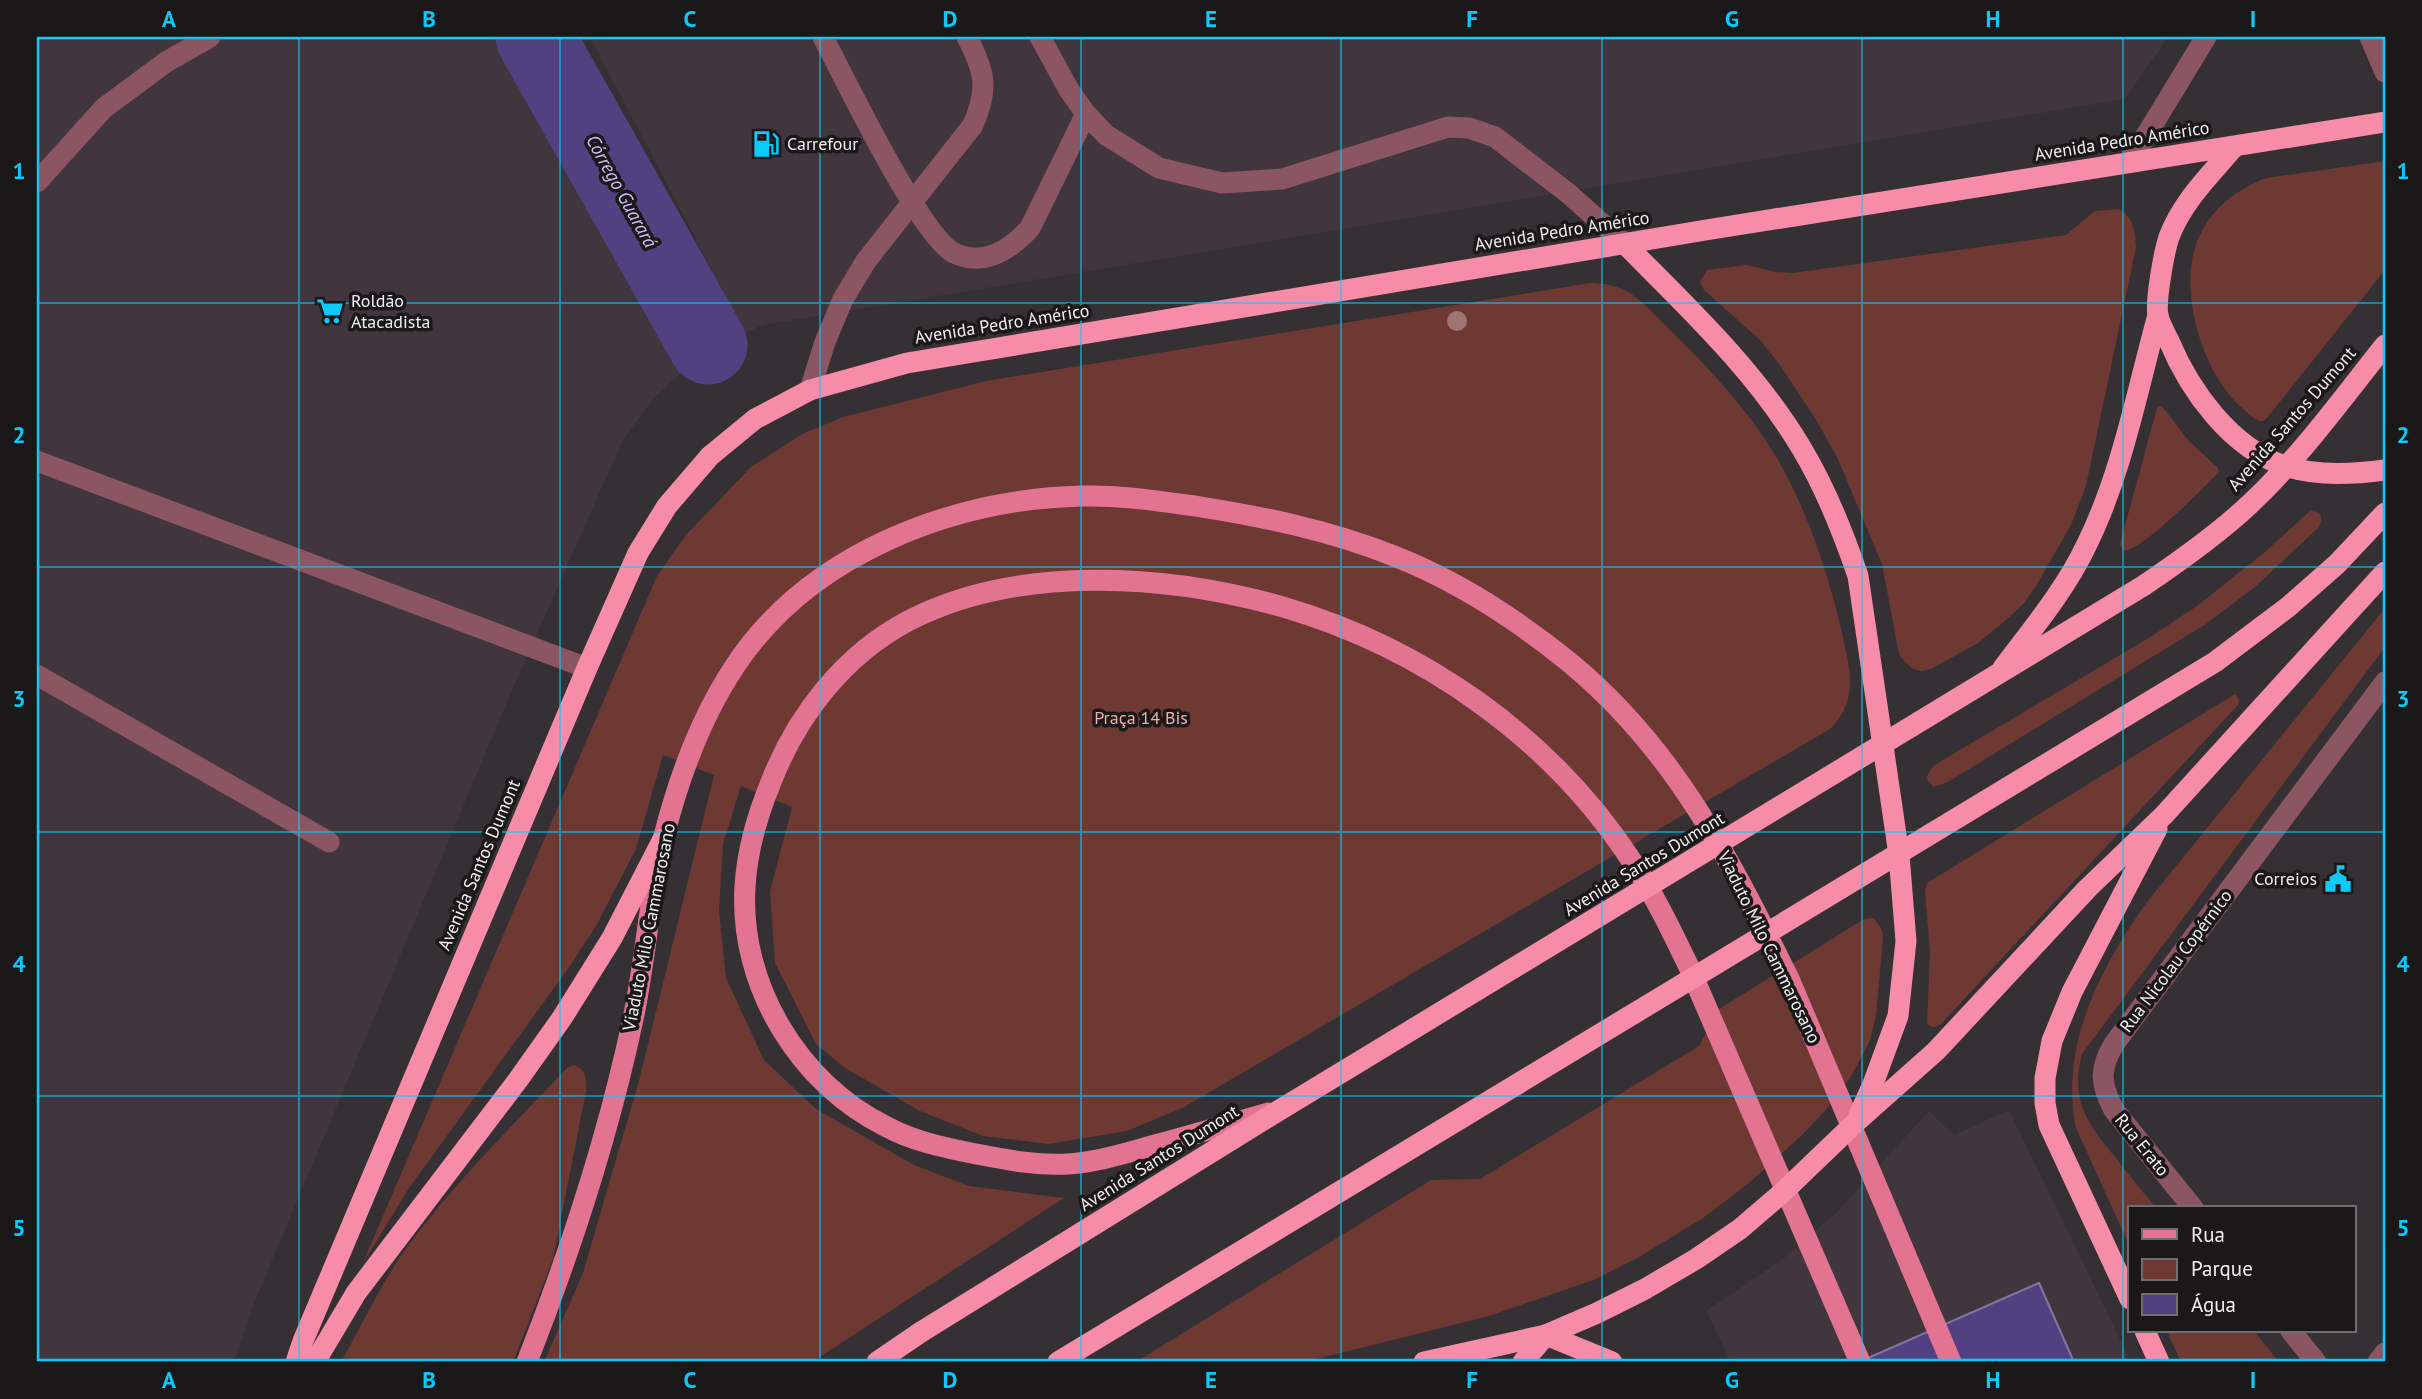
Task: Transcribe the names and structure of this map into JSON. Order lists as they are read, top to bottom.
{
  "streets": {
    "highway": ["Avenida Pedro Américo", "Avenida Santos Dumont"],
    "main road": ["Viaduto Milo Cammarosano"],
    "street": ["Rua Nicolau Copérnico", "Rua Erato"]
  },
  "crossings": [
    ["Avenida Pedro Américo", "Avenida Santos Dumont"],
    ["Rua Nicolau Copérnico", "Rua Erato"]
  ],
  "water": ["Córrego Guarará"],
  "parks": ["Praça 14 Bis"],
  "places": {
    "fuel station": ["Carrefour"],
    "supermarket": ["Roldão Atacadista"],
    "public building": ["Correios"]
  },
  "legend": ["Rua", "Parque", "Água"],
  "grid": {
    "columns": [
      "A",
      "B",
      "C",
      "D",
      "E",
      "F",
      "G",
      "H",
      "I"
    ],
    "rows": [
      "1",
      "2",
      "3",
      "4",
      "5"
    ]
  }
}
